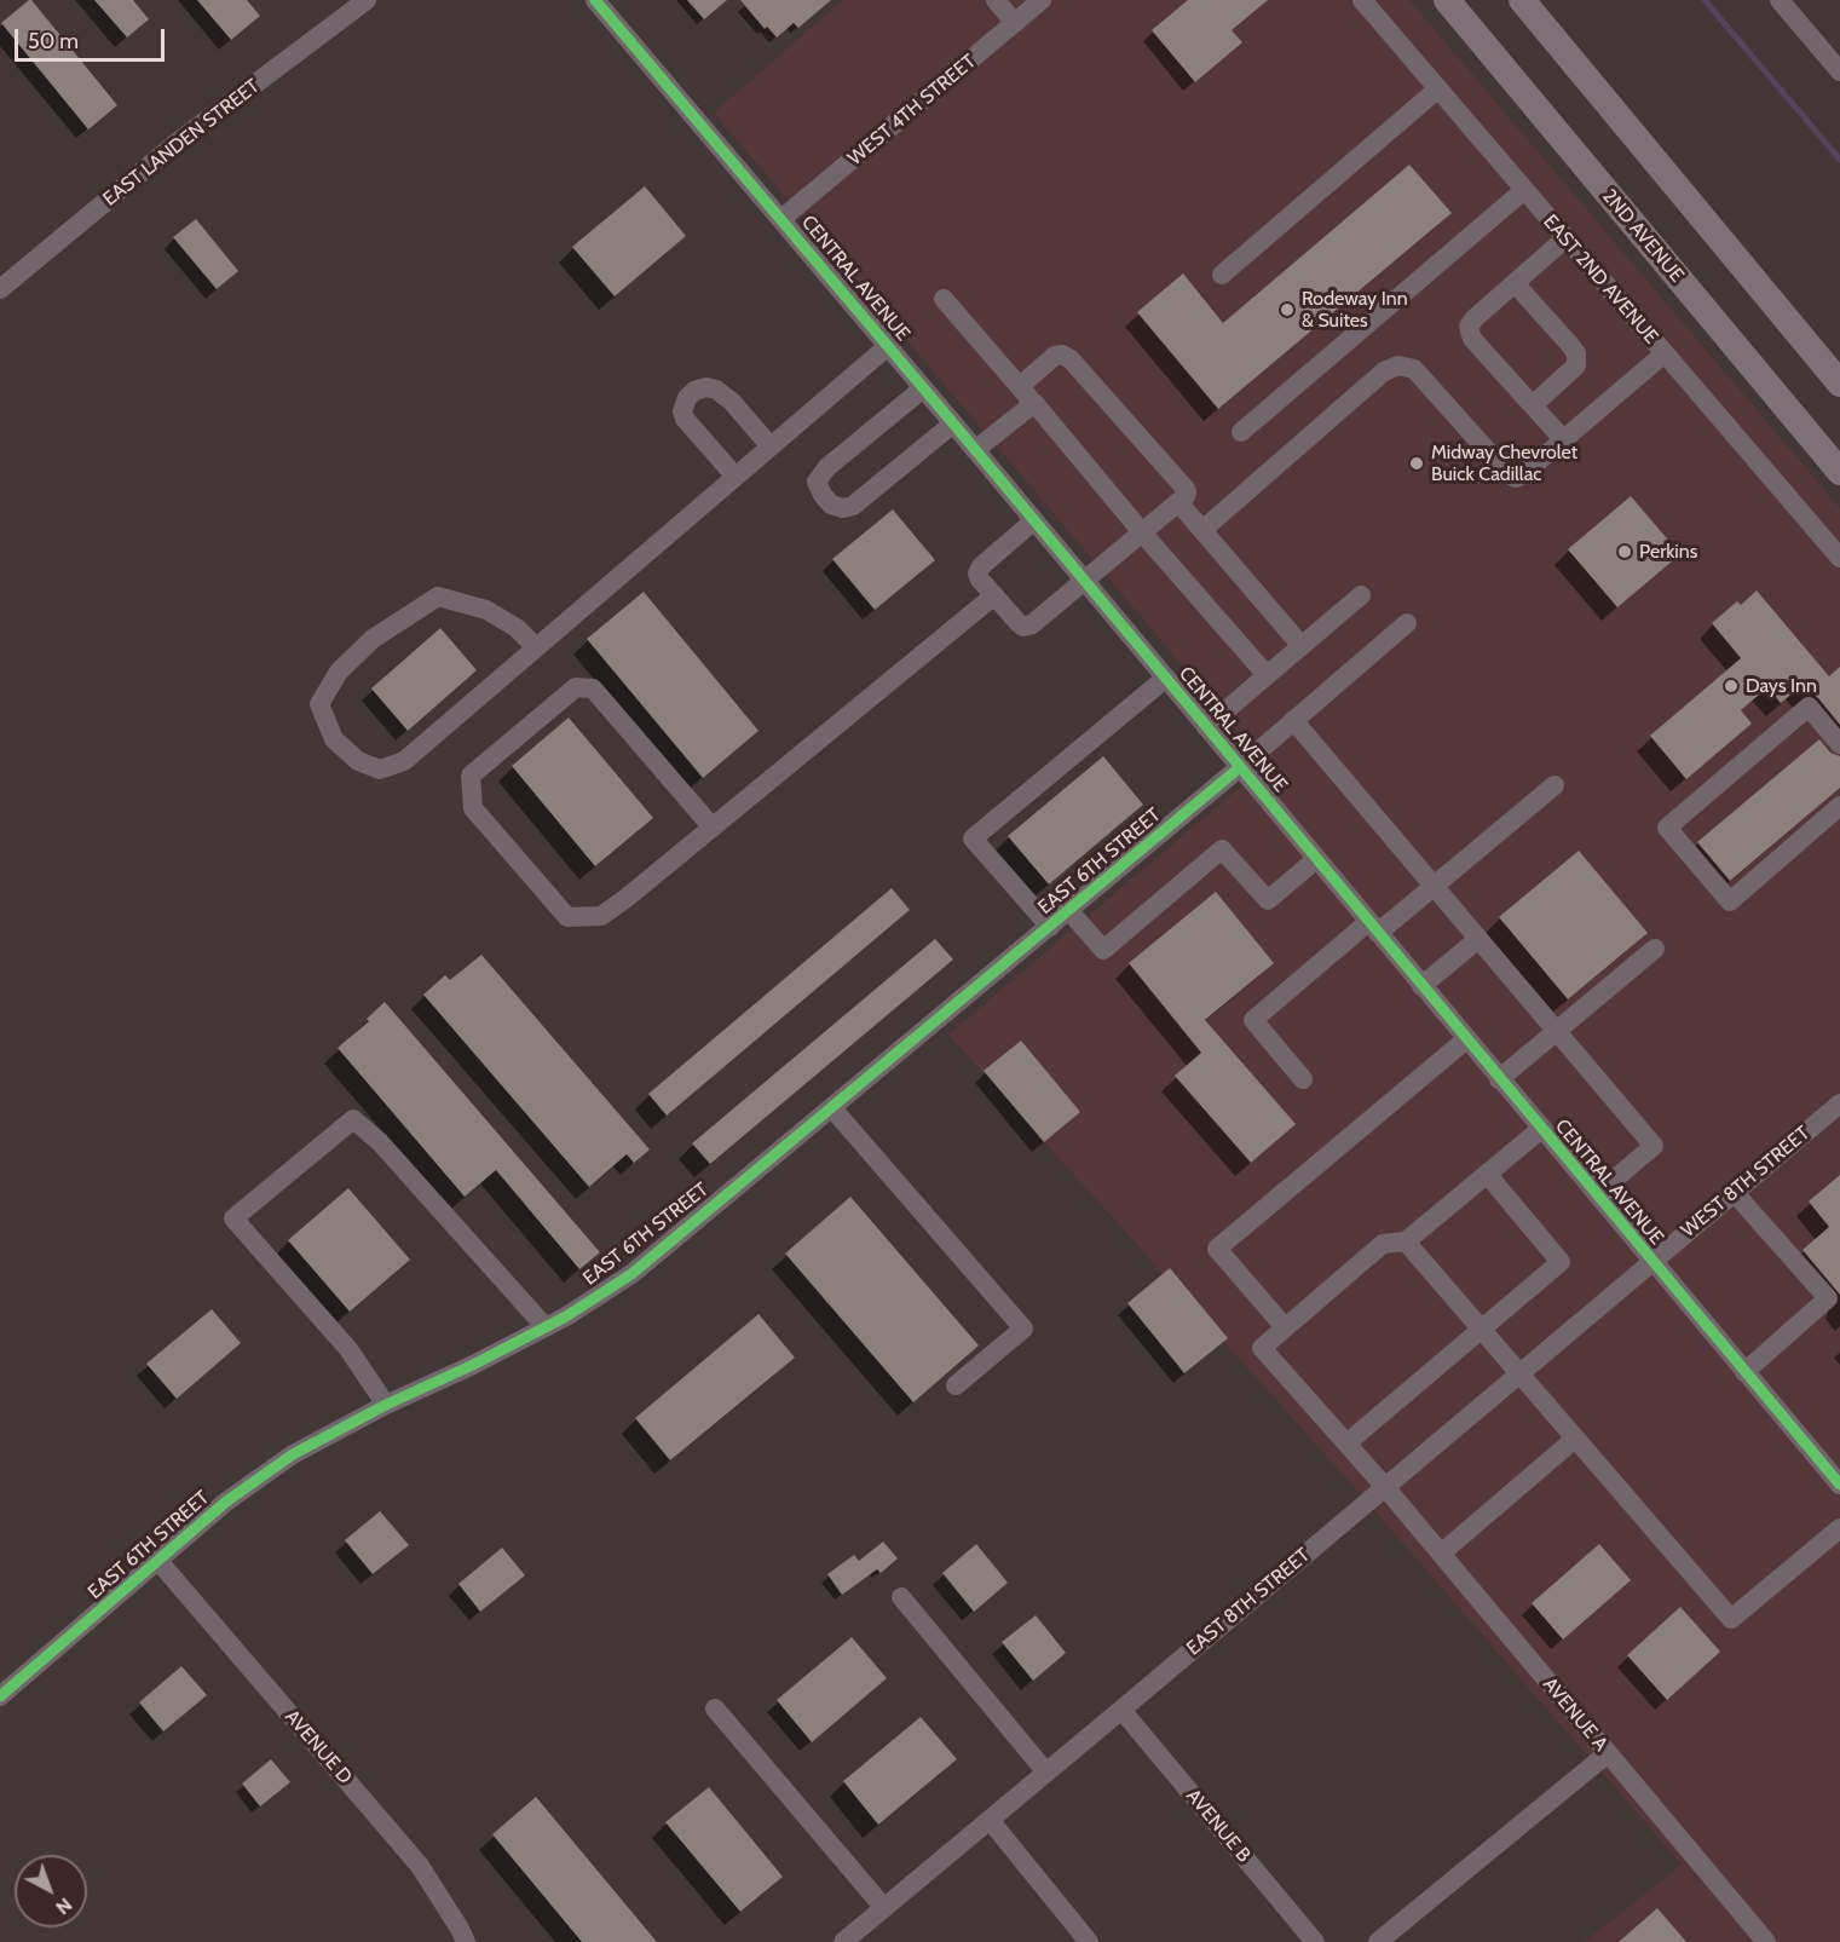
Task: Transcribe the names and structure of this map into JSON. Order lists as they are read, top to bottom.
{
  "streets": {
    "main road": ["2ND AVENUE"],
    "street": [
      "WEST 4TH STREET",
      "EAST LANDEN STREET",
      "CENTRAL AVENUE",
      "EAST 2ND AVENUE",
      "EAST 6TH STREET",
      "WEST 8TH STREET",
      "EAST 8TH STREET",
      "AVENUE A",
      "AVENUE D",
      "AVENUE B"
    ]
  },
  "crossings": [
    ["WEST 4TH STREET", "CENTRAL AVENUE"],
    ["CENTRAL AVENUE", "EAST 6TH STREET"],
    ["CENTRAL AVENUE", "WEST 8TH STREET"],
    ["CENTRAL AVENUE", "EAST 8TH STREET"],
    ["EAST 6TH STREET", "AVENUE D"],
    ["WEST 8TH STREET", "EAST 8TH STREET"],
    ["EAST 8TH STREET", "AVENUE A"],
    ["EAST 8TH STREET", "AVENUE B"]
  ],
  "places": [
    "Rodeway Inn & Suites",
    "Midway Chevrolet Buick Cadillac",
    "Perkins",
    "Days Inn"
  ],
  "scale_bar": "50 m",
  "north": "bottom right"
}
